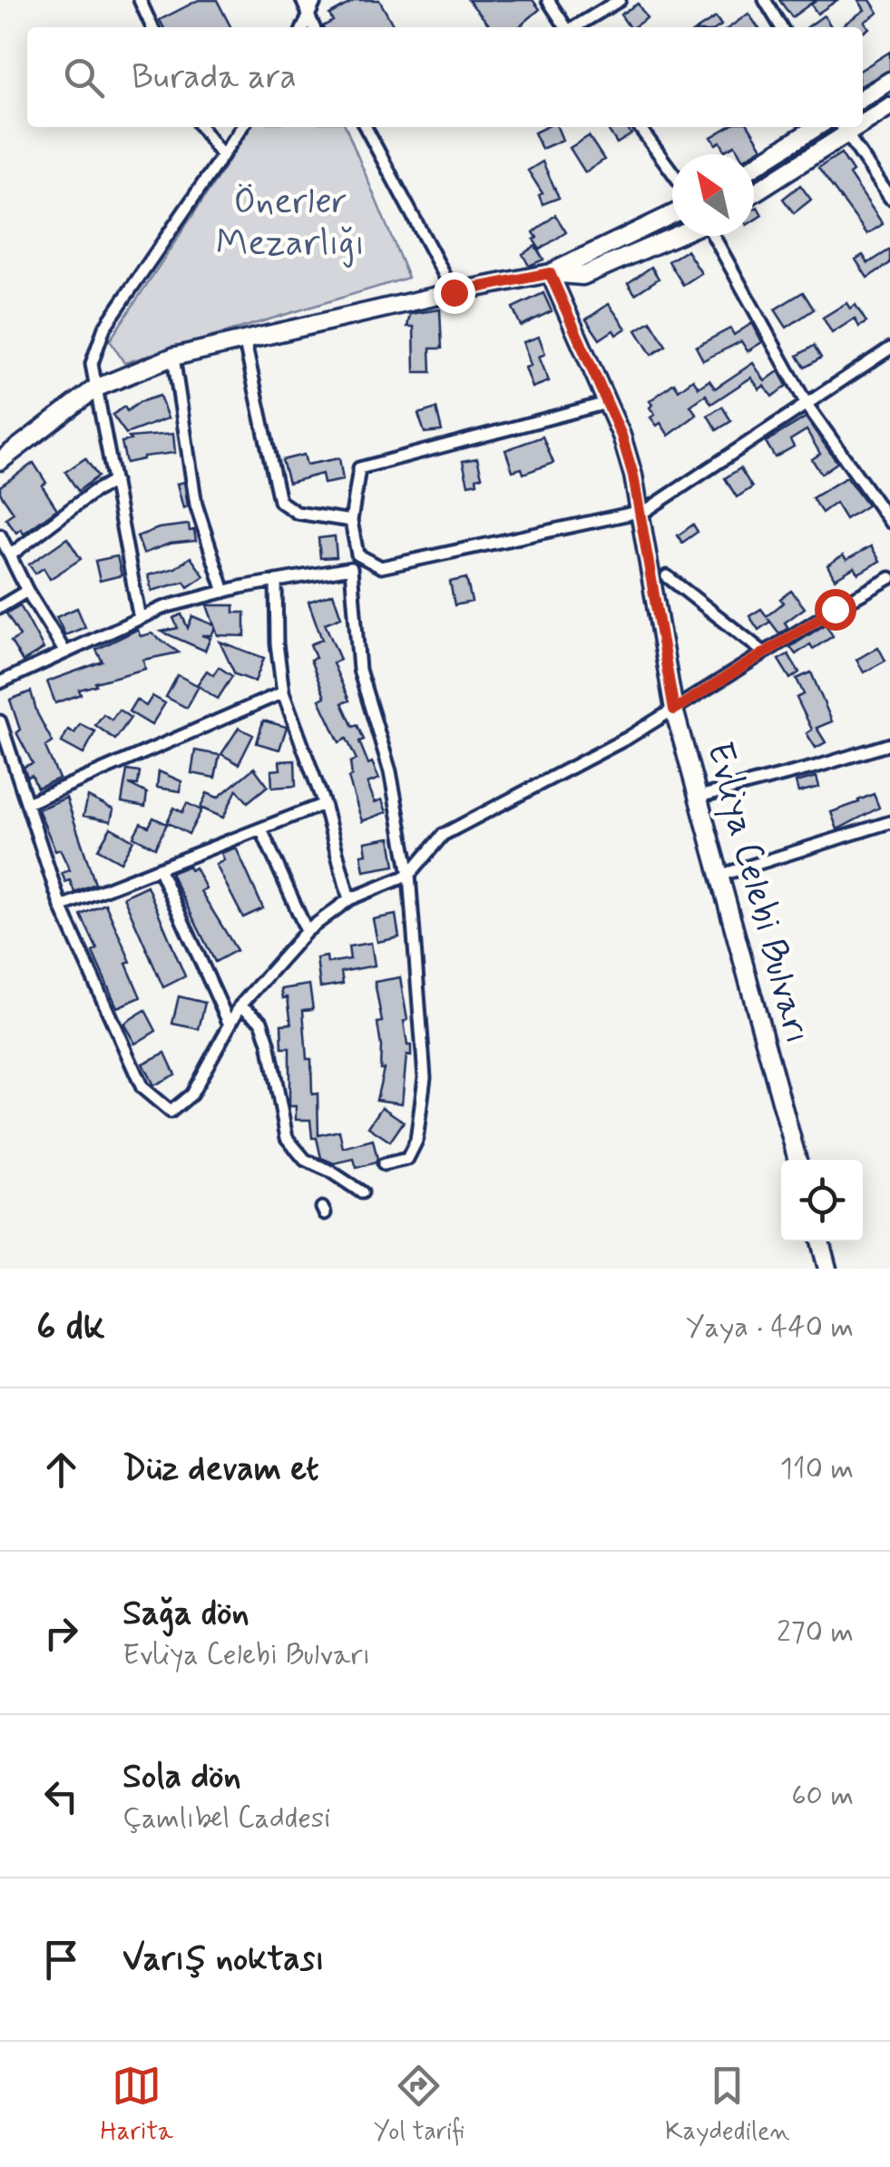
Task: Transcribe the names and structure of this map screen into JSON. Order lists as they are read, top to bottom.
{
  "streets": {
    "main road": ["Evliya Celebi Bulvarı"]
  },
  "parks": ["Önerler Mezarlığı"],
  "north": "top left",
  "page": {
    "search": "Burada ara",
    "heading": ["6 dk", "Yaya · 440 m"],
    "list": [
      ["Düz devam et", "110 m"],
      ["Sağa dön", "Evliya Celebi Bulvarı", "270 m"],
      ["Sola dön", "Çamlıbel Caddesi", "60 m"],
      "Varış noktası"
    ],
    "nav": ["Harita", "Yol tarifi", "Kaydedilen"]
  }
}
